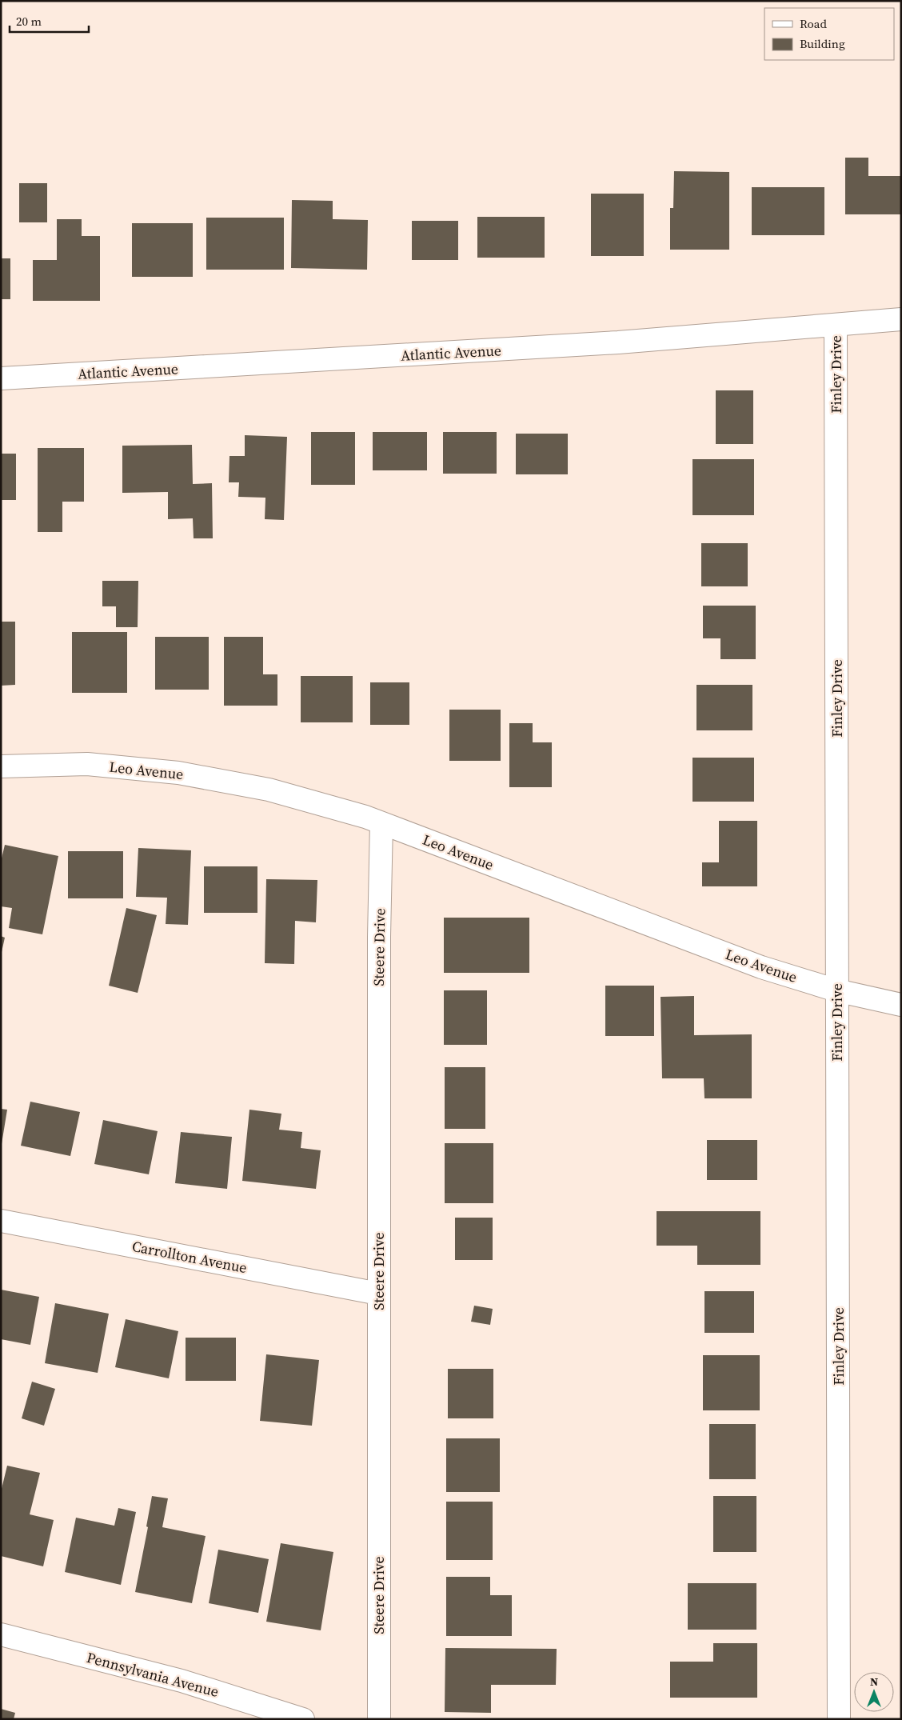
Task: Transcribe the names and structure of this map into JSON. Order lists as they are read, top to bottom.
{
  "streets": {
    "street": [
      "Atlantic Avenue",
      "Finley Drive",
      "Leo Avenue",
      "Steere Drive",
      "Carrollton Avenue",
      "Pennsylvania Avenue"
    ]
  },
  "crossings": [
    ["Atlantic Avenue", "Finley Drive"],
    ["Finley Drive", "Leo Avenue"],
    ["Leo Avenue", "Steere Drive"],
    ["Steere Drive", "Carrollton Avenue"]
  ],
  "legend": ["Road", "Building"],
  "scale_bar": "20 m",
  "north": "top"
}
